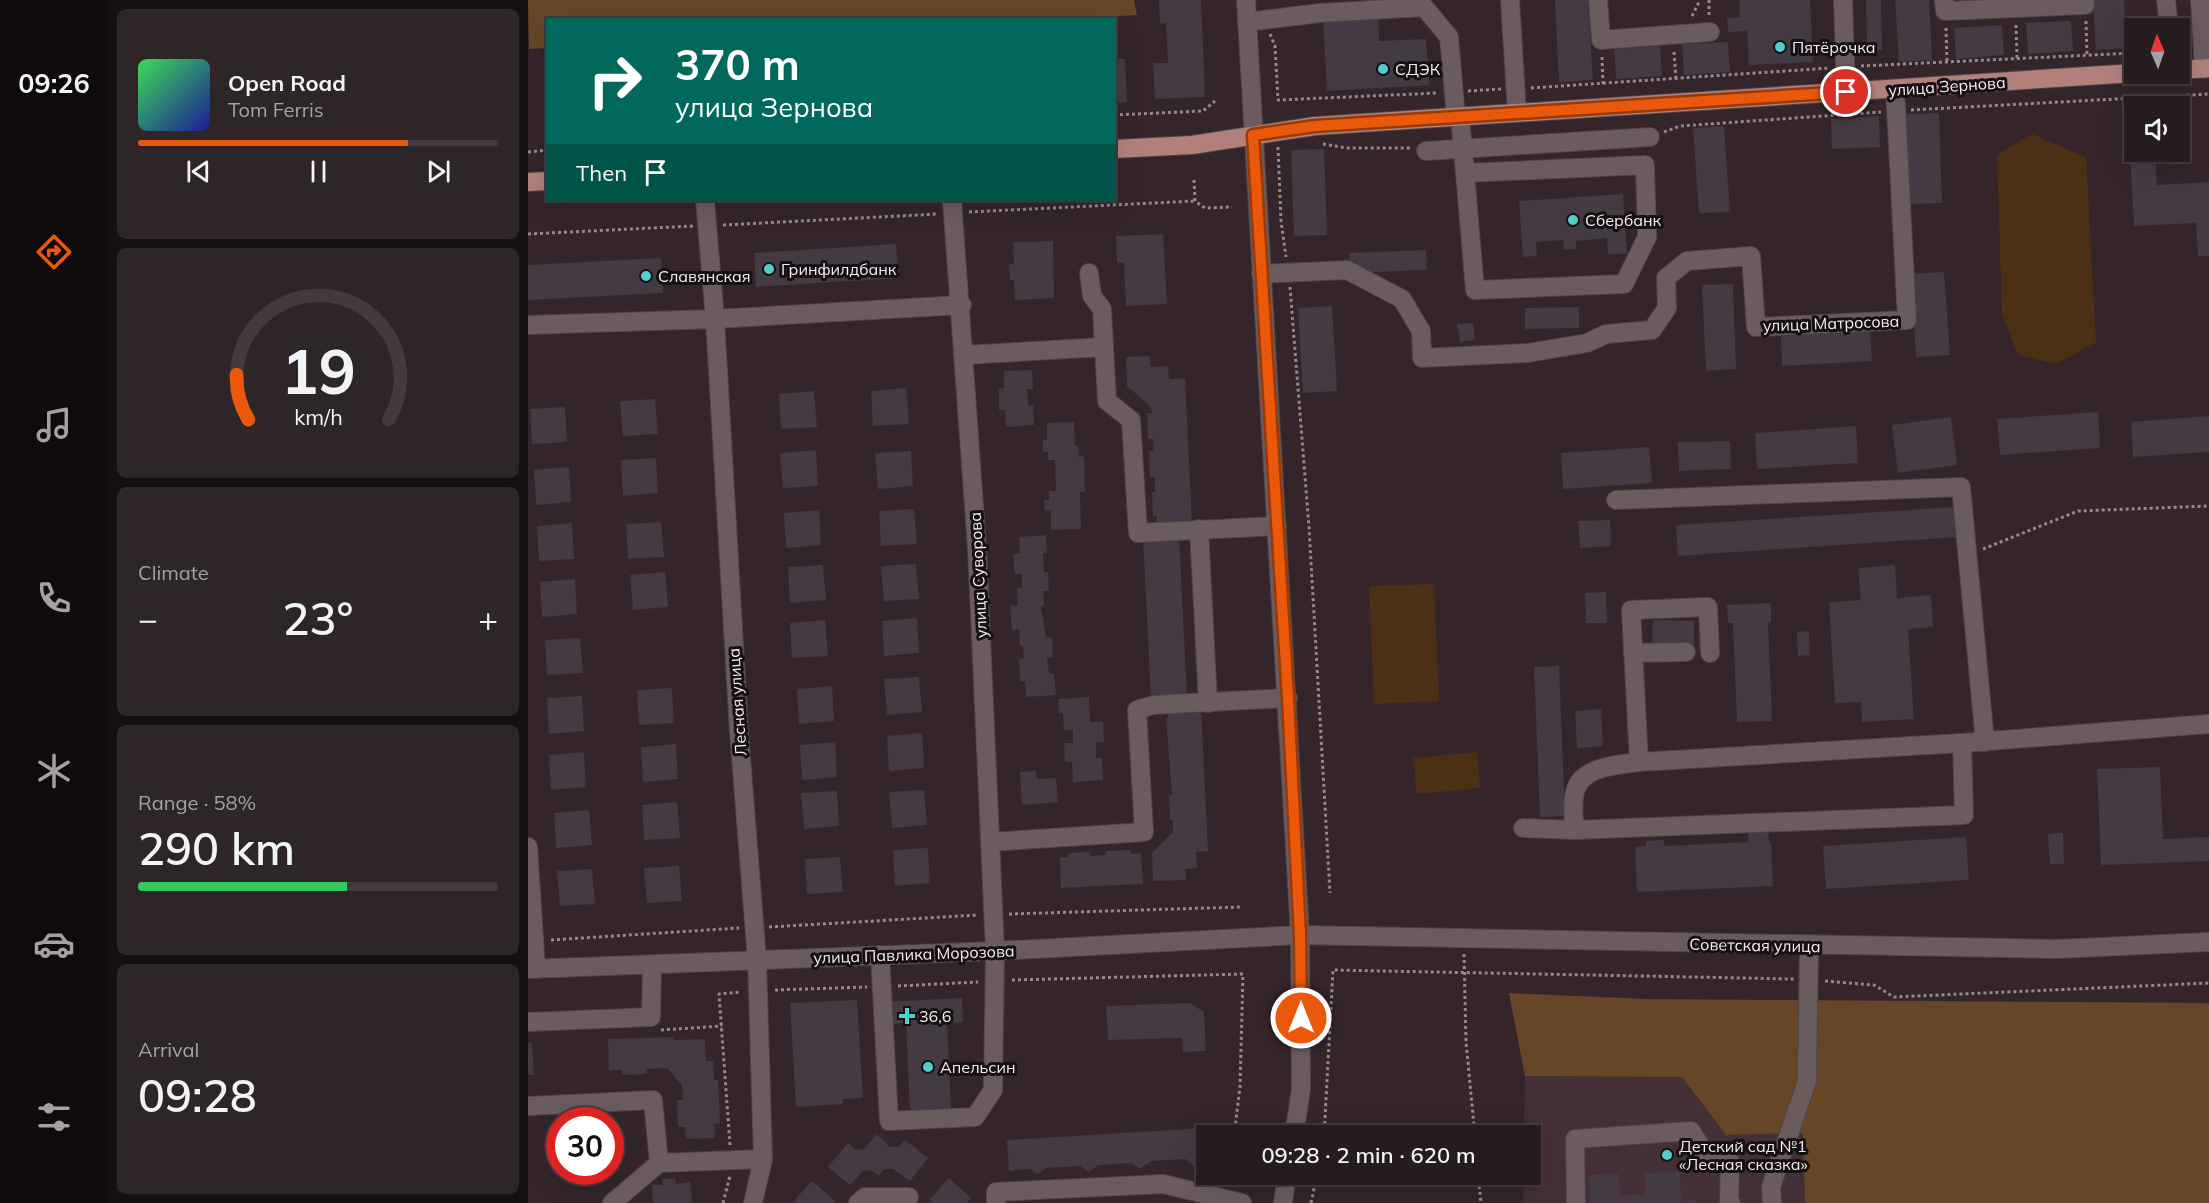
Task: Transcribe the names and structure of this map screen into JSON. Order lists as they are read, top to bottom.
{
  "streets": {
    "main road": ["улица Зернова"],
    "street": [
      "улица Матросова",
      "улица Суворова",
      "Лесная улица",
      "Советская улица",
      "улица Павлика Морозова"
    ]
  },
  "crossings": [
    ["улица Зернова", "улица Матросова"],
    ["улица Суворова", "улица Павлика Морозова"],
    ["Лесная улица", "улица Павлика Морозова"],
    ["Советская улица", "улица Павлика Морозова"]
  ],
  "places": {
    "other": [
      "Пятёрочка",
      "СДЭК",
      "Сбербанк",
      "Гринфилдбанк",
      "Славянская",
      "Апельсин",
      "Детский сад №1 «Лесная сказка»"
    ],
    "health": ["36,6"]
  },
  "north": "top",
  "page": {
    "tabs": "09:26",
    "turn": ["370 m", "улица Зернова"],
    "song": ["Open Road", "Tom Ferris"],
    "then": "Then",
    "tile": [
      "Climate",
      ["Range · 58%", "290 km"],
      ["Arrival", "09:28"]
    ],
    "heat": ["−", "23°", "+"],
    "limit": "30",
    "trip": "09:28 · 2 min · 620 m",
    "gauge": ["19", "km/h"]
  }
}
